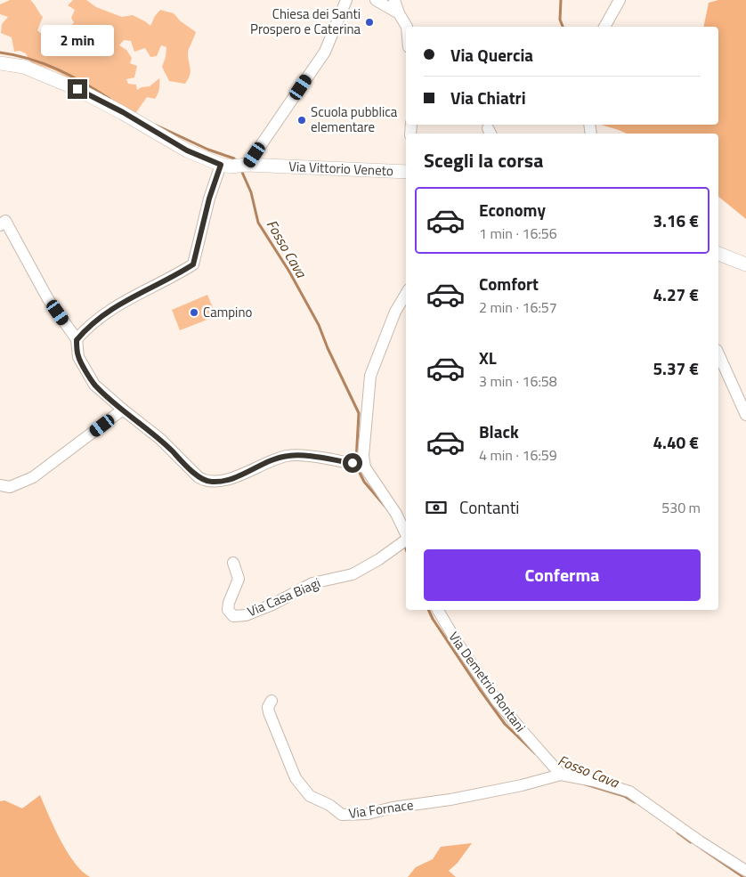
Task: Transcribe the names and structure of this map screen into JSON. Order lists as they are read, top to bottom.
{
  "streets": {
    "street": [
      "Via Vittorio Veneto",
      "Via Casa Biagi",
      "Via Demetrio Rontani",
      "Via Fornace"
    ]
  },
  "crossings": [
    ["Via Demetrio Rontani", "Via Fornace"]
  ],
  "water": ["Fosso Cava"],
  "places": ["Chiesa dei Santi Prospero e Caterina", "Scuola pubblica elementare", "Campino"],
  "page": {
    "bubble": "2 min",
    "banner": ["Via Quercia", "Via Chiatri"],
    "heading": "Scegli la corsa",
    "list": [
      {
        "name": "Economy",
        "note": "1 min · 16:56",
        "value": "3.16 €"
      },
      {
        "name": "Comfort",
        "note": "2 min · 16:57",
        "value": "4.27 €"
      },
      {
        "name": "XL",
        "note": "3 min · 16:58",
        "value": "5.37 €"
      },
      {
        "name": "Black",
        "note": "4 min · 16:59",
        "value": "4.40 €"
      }
    ],
    "pay": ["Contanti", "530 m"],
    "buttons": "Conferma"
  }
}
